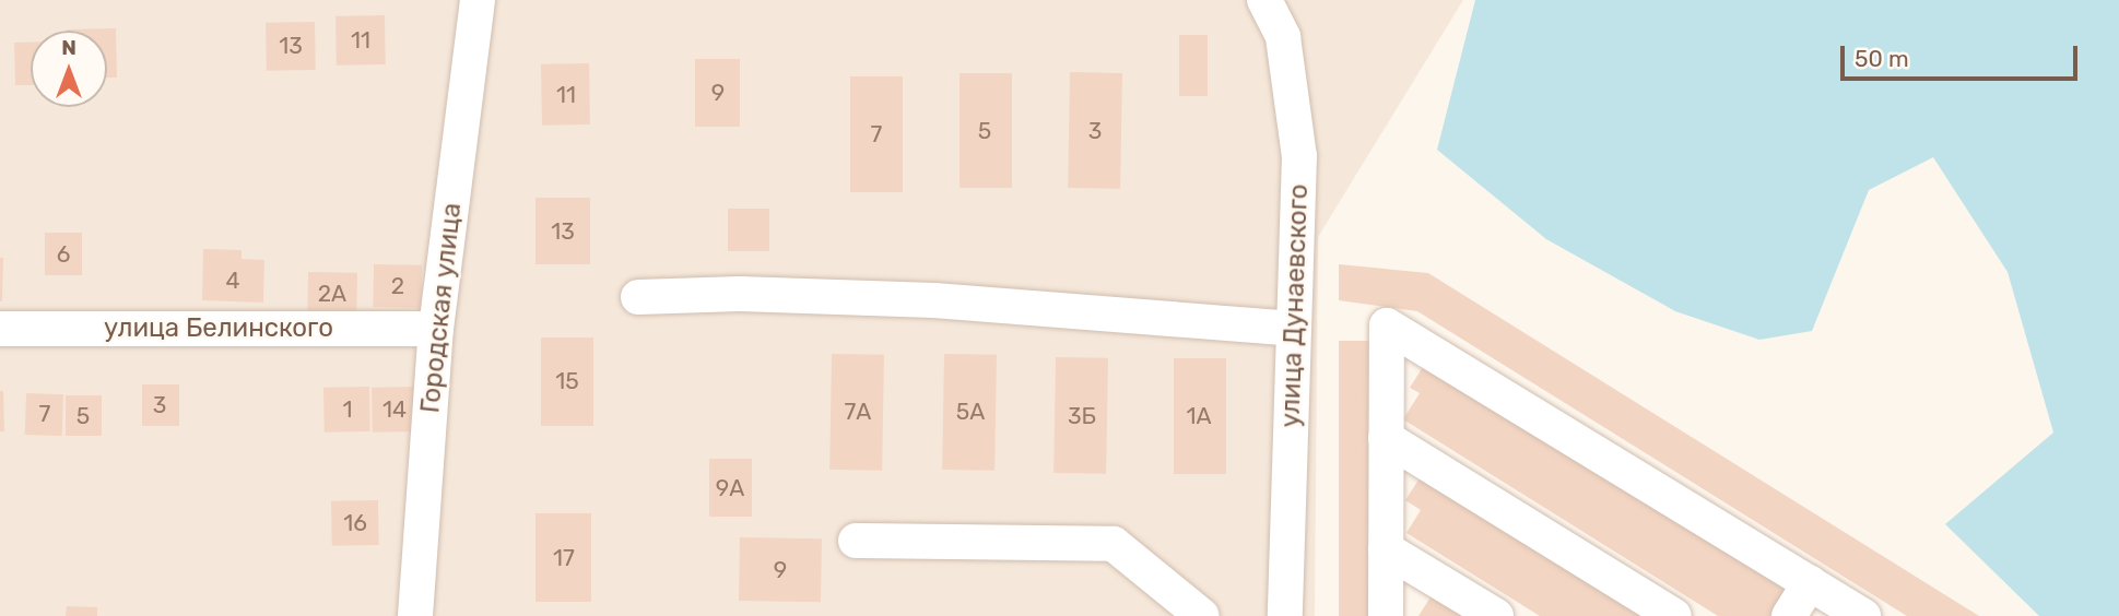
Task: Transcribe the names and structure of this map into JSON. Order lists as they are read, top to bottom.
{
  "streets": {
    "street": ["улица Дунаевского", "Городская улица", "улица Белинского"]
  },
  "crossings": [
    ["Городская улица", "улица Белинского"]
  ],
  "house_numbers": [
    "11",
    "13",
    "9",
    "11",
    "5",
    "3",
    "7",
    "13",
    "6",
    "4",
    "2",
    "2А",
    "15",
    "3",
    "1",
    "14",
    "7А",
    "5А",
    "7",
    "5",
    "3Б",
    "1А",
    "9А",
    "16",
    "17",
    "9"
  ],
  "scale_bar": "50 m",
  "north": "top"
}
